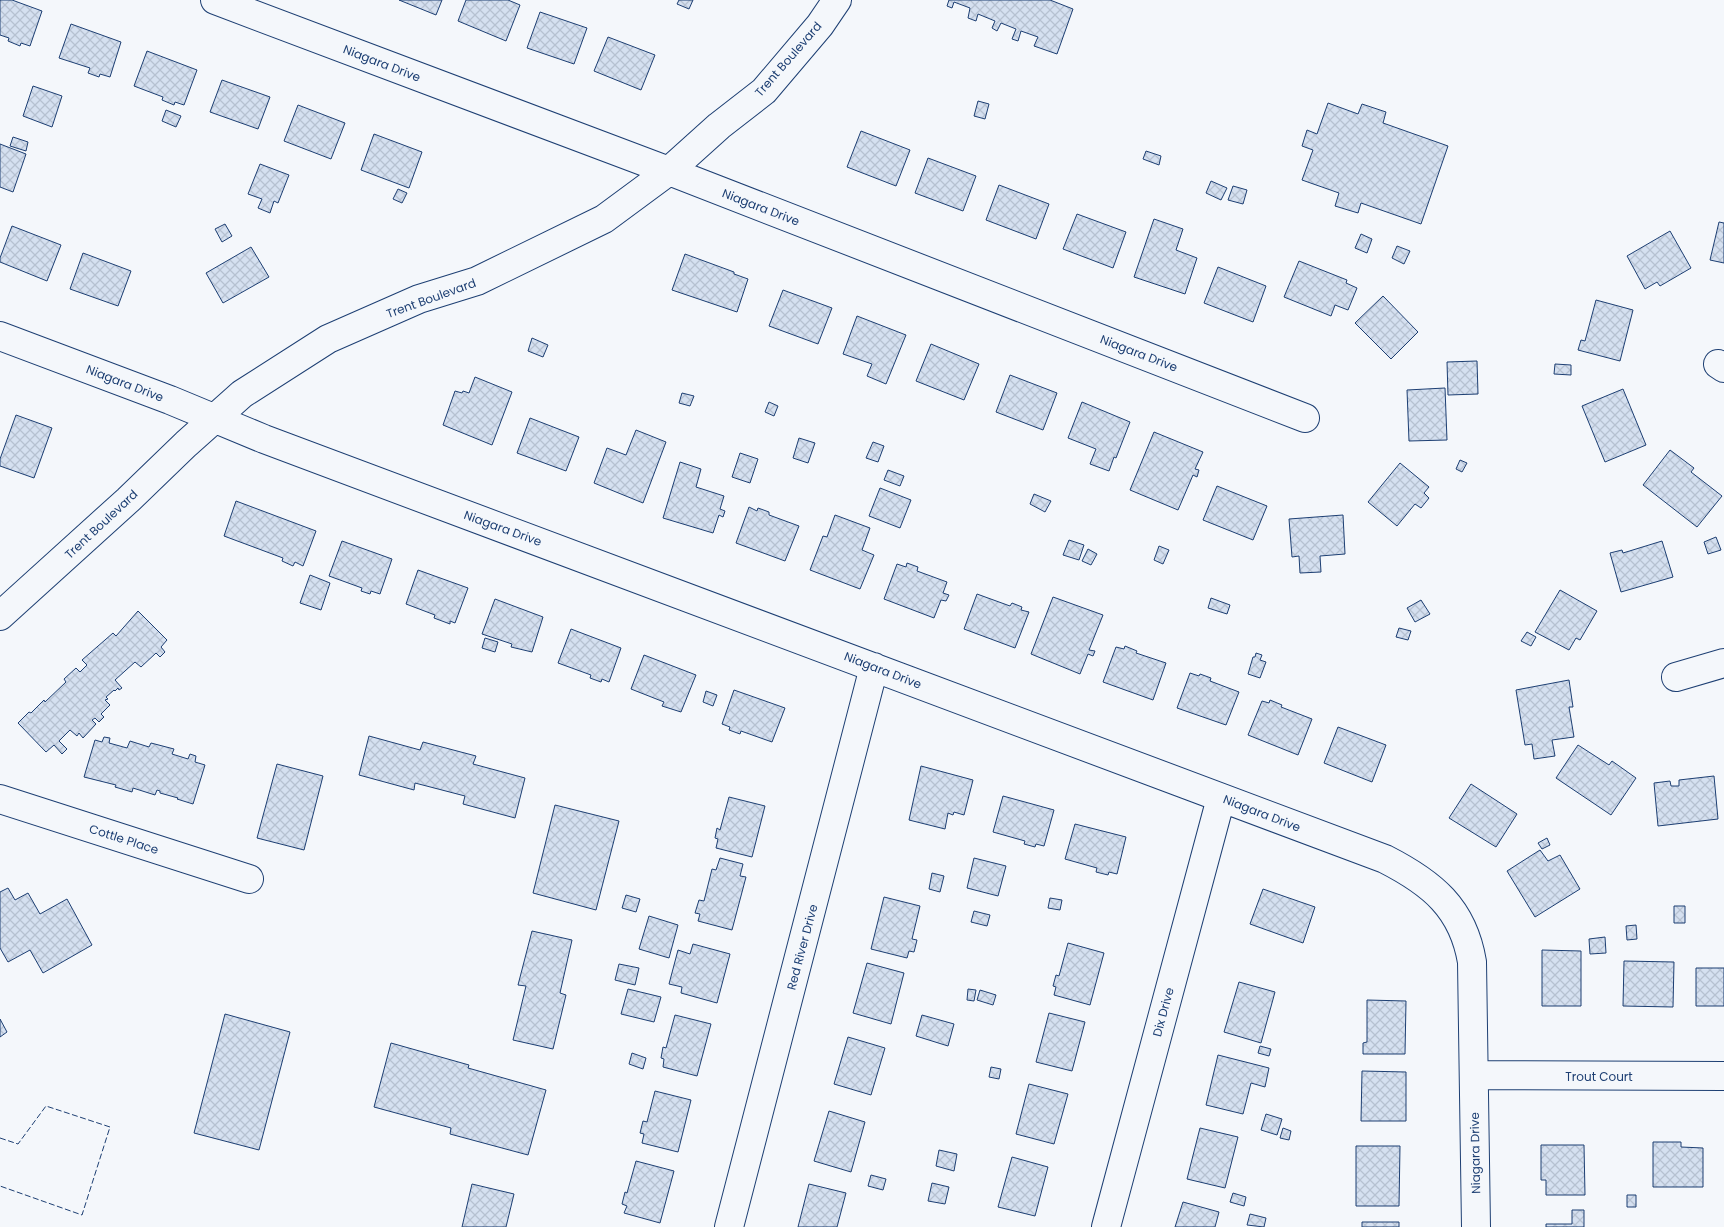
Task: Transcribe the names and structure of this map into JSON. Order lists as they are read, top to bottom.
{
  "streets": {
    "street": [
      "Trent Boulevard",
      "Niagara Drive",
      "Cottle Place",
      "Red River Drive",
      "Dix Drive",
      "Trout Court"
    ]
  },
  "crossings": [
    ["Trent Boulevard", "Niagara Drive"],
    ["Niagara Drive", "Red River Drive"],
    ["Niagara Drive", "Dix Drive"],
    ["Niagara Drive", "Trout Court"]
  ]
}
